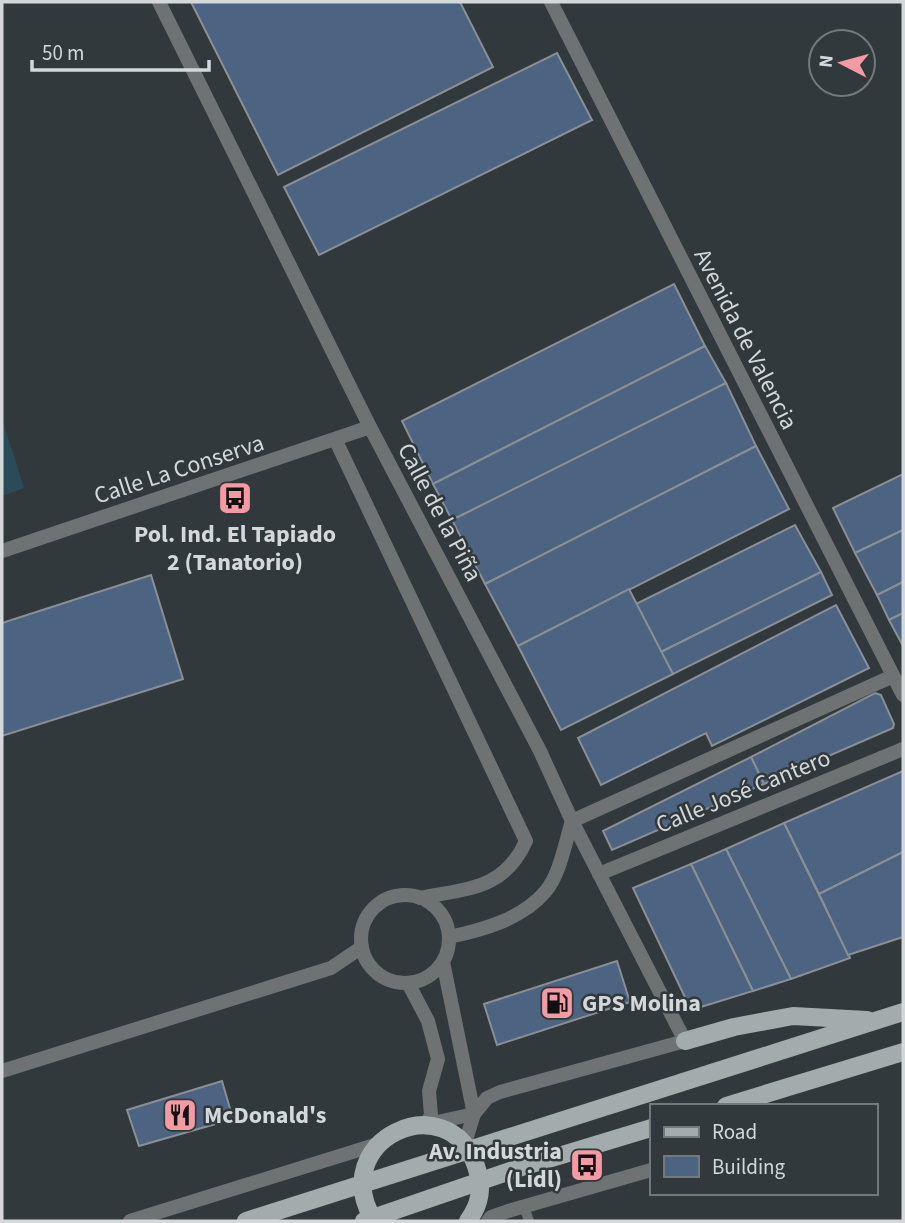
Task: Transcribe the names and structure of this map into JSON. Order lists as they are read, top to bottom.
{
  "streets": {
    "street": [
      "Avenida de Valencia",
      "Calle La Conserva",
      "Calle de la Piña",
      "Calle José Cantero"
    ]
  },
  "crossings": [
    ["Calle La Conserva", "Calle de la Piña"],
    ["Calle de la Piña", "Calle José Cantero"]
  ],
  "places": {
    "bus stop": ["Pol. Ind. El Tapiado 2 (Tanatorio)", "Av. Industria (Lidl)"],
    "fuel station": ["GPS Molina"],
    "restaurant": ["McDonald's"]
  },
  "legend": ["Road", "Building"],
  "scale_bar": "50 m",
  "north": "left"
}
